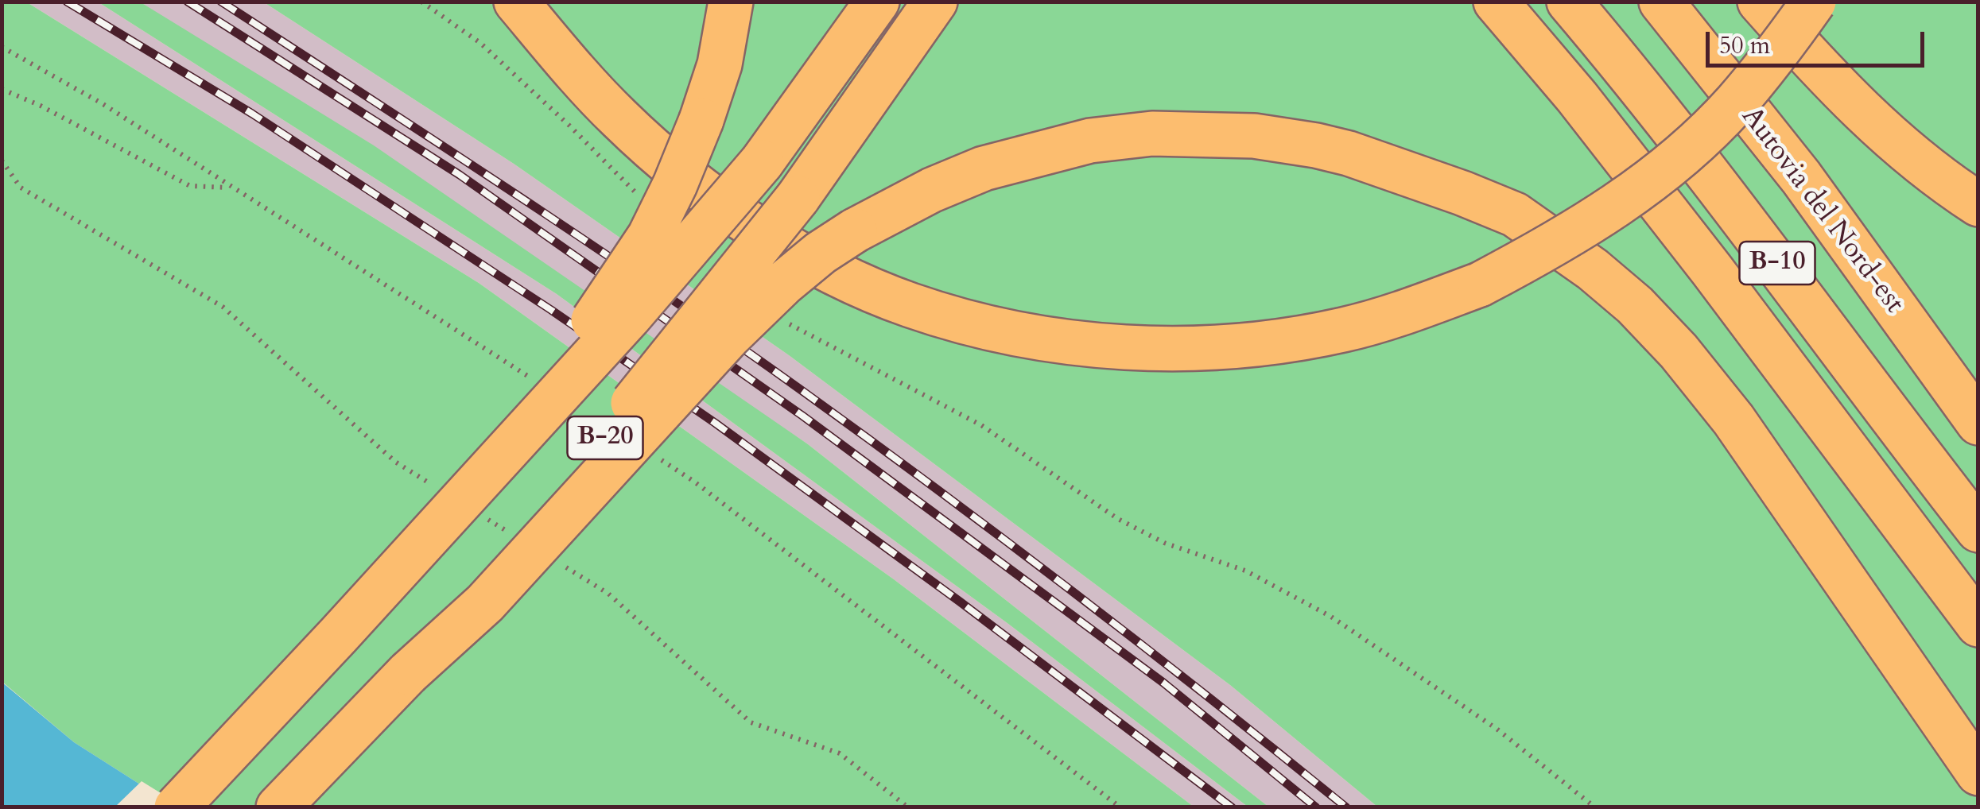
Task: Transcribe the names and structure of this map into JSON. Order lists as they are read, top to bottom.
{
  "streets": {
    "highway": ["Autovia del Nord-est", "B-10", "B-20"]
  },
  "scale_bar": "50 m"
}
